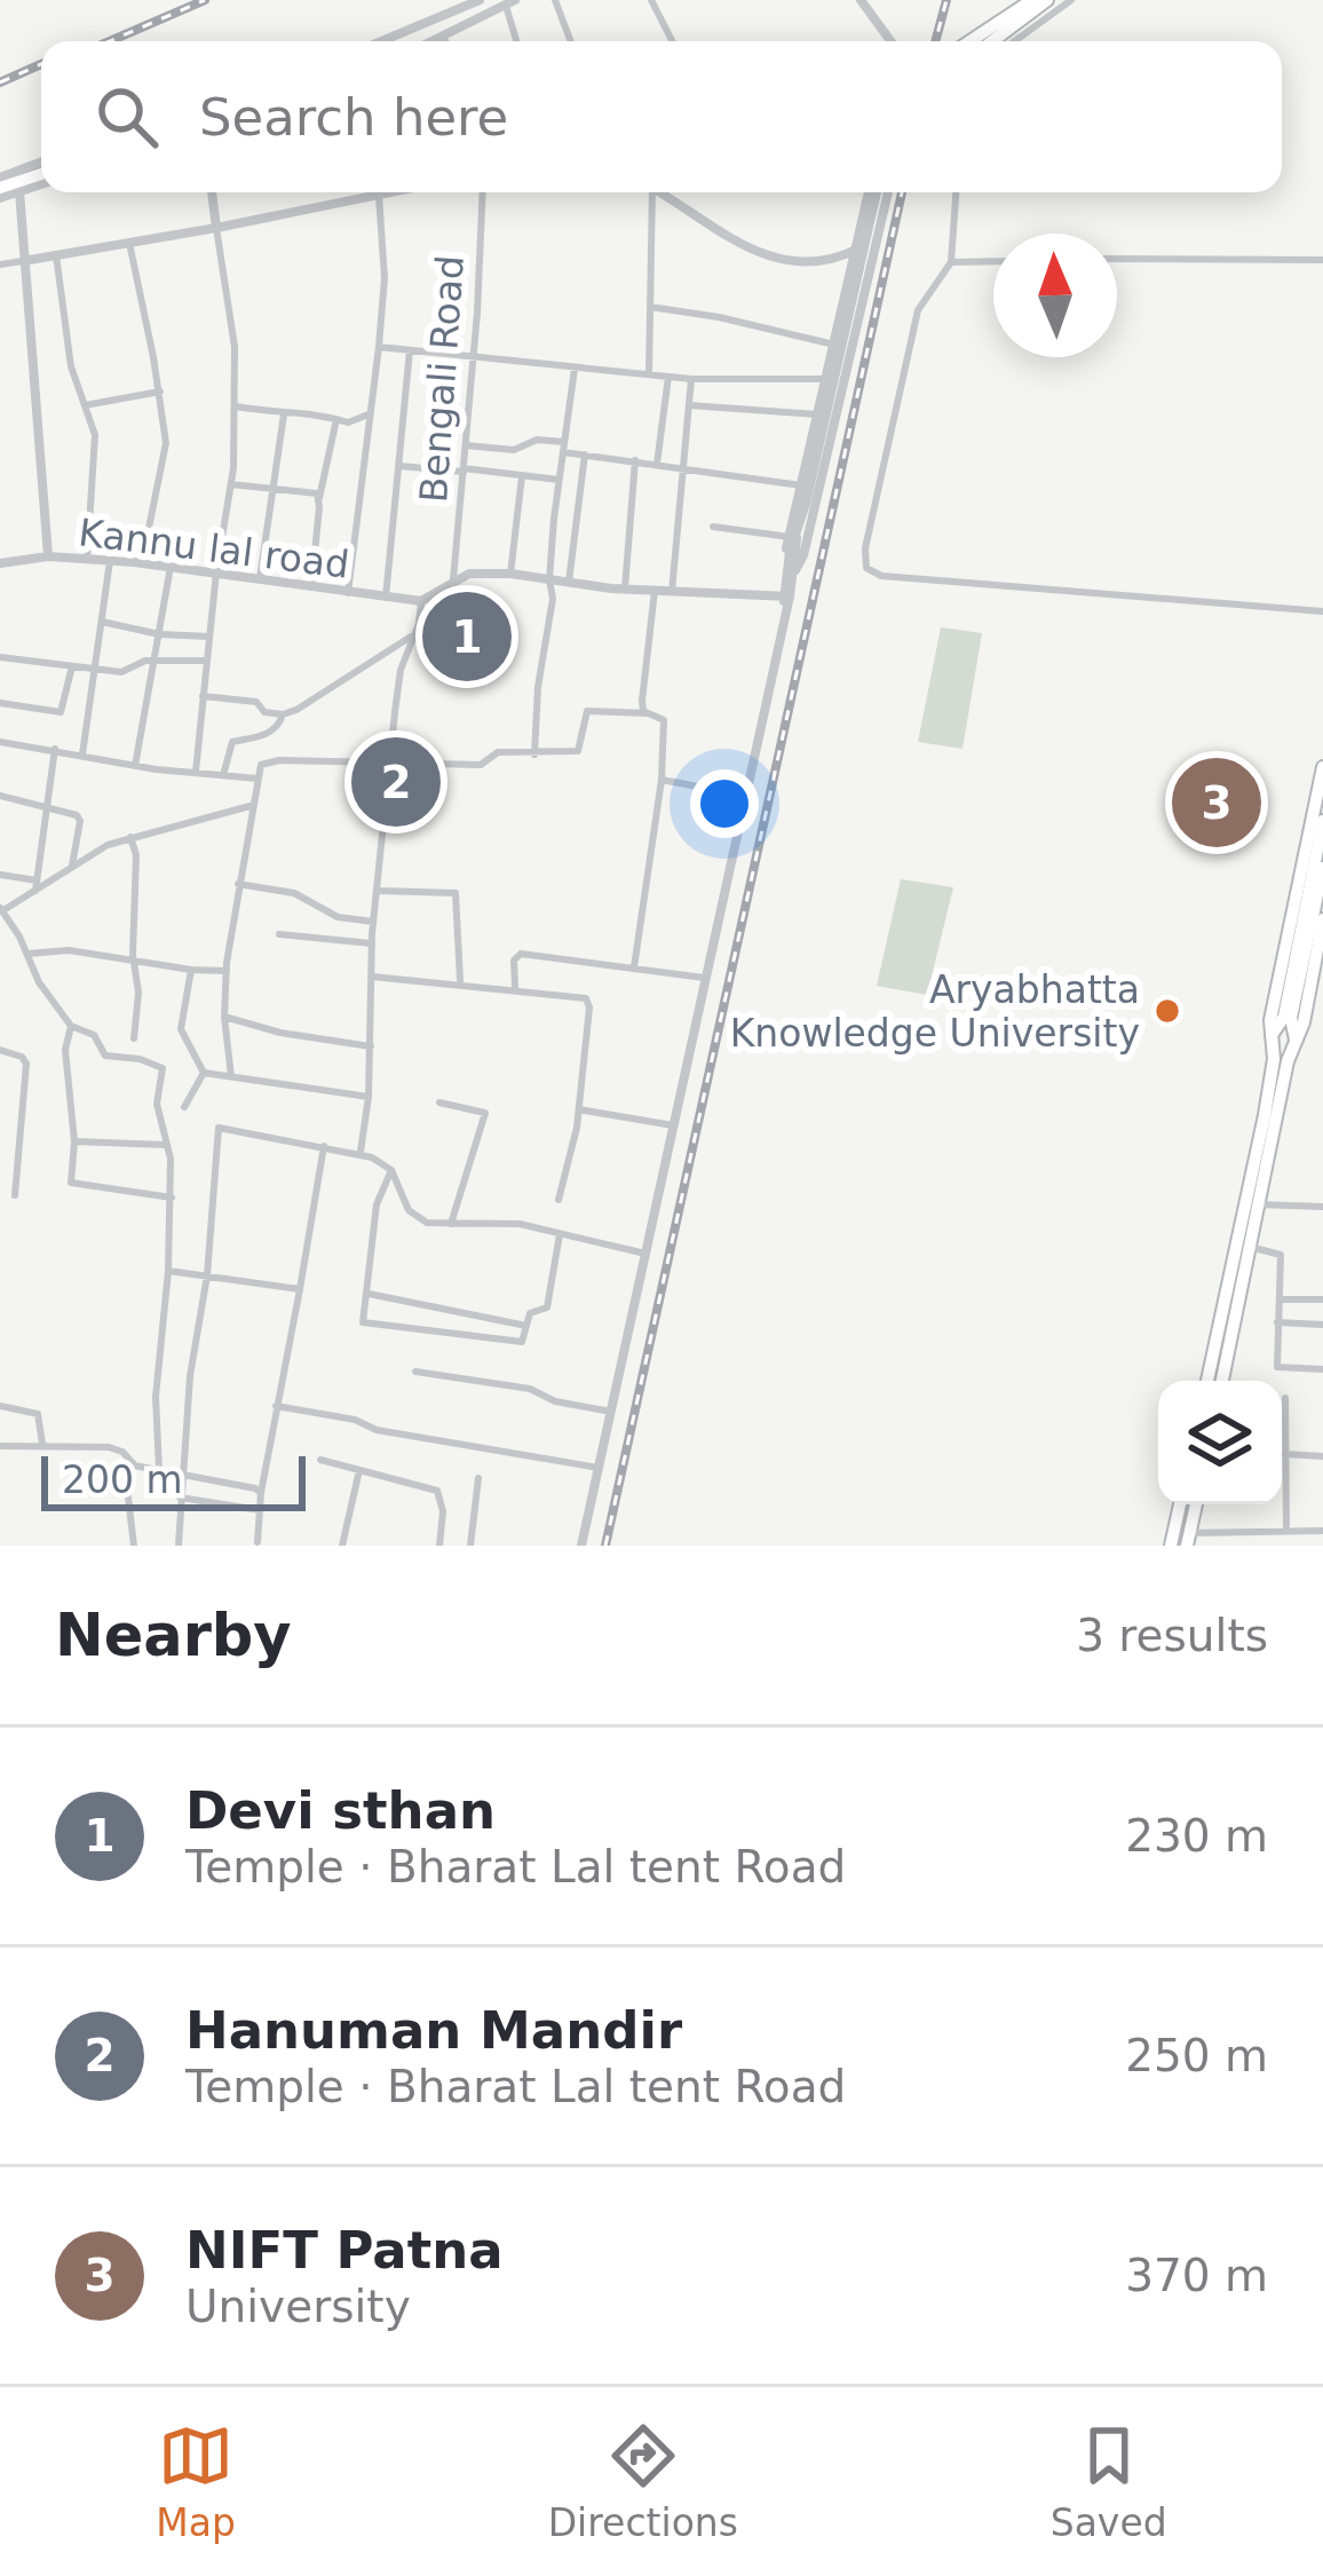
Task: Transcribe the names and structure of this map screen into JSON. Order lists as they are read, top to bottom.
{
  "streets": {
    "street": ["Bengali Road", "Kannu lal road"]
  },
  "places": ["Aryabhatta Knowledge University"],
  "scale_bar": "200 m",
  "north": "top",
  "page": {
    "search": "Search here",
    "pins": ["1", "2", "3"],
    "scale": "200 m",
    "heading": ["Nearby", "3 results"],
    "list": [
      {
        "mark": "1",
        "name": "Devi sthan",
        "note": "Temple · Bharat Lal tent Road",
        "value": "230 m"
      },
      {
        "mark": "2",
        "name": "Hanuman Mandir",
        "note": "Temple · Bharat Lal tent Road",
        "value": "250 m"
      },
      {
        "mark": "3",
        "name": "NIFT Patna",
        "note": "University",
        "value": "370 m"
      }
    ],
    "nav": ["Map", "Directions", "Saved"]
  }
}
